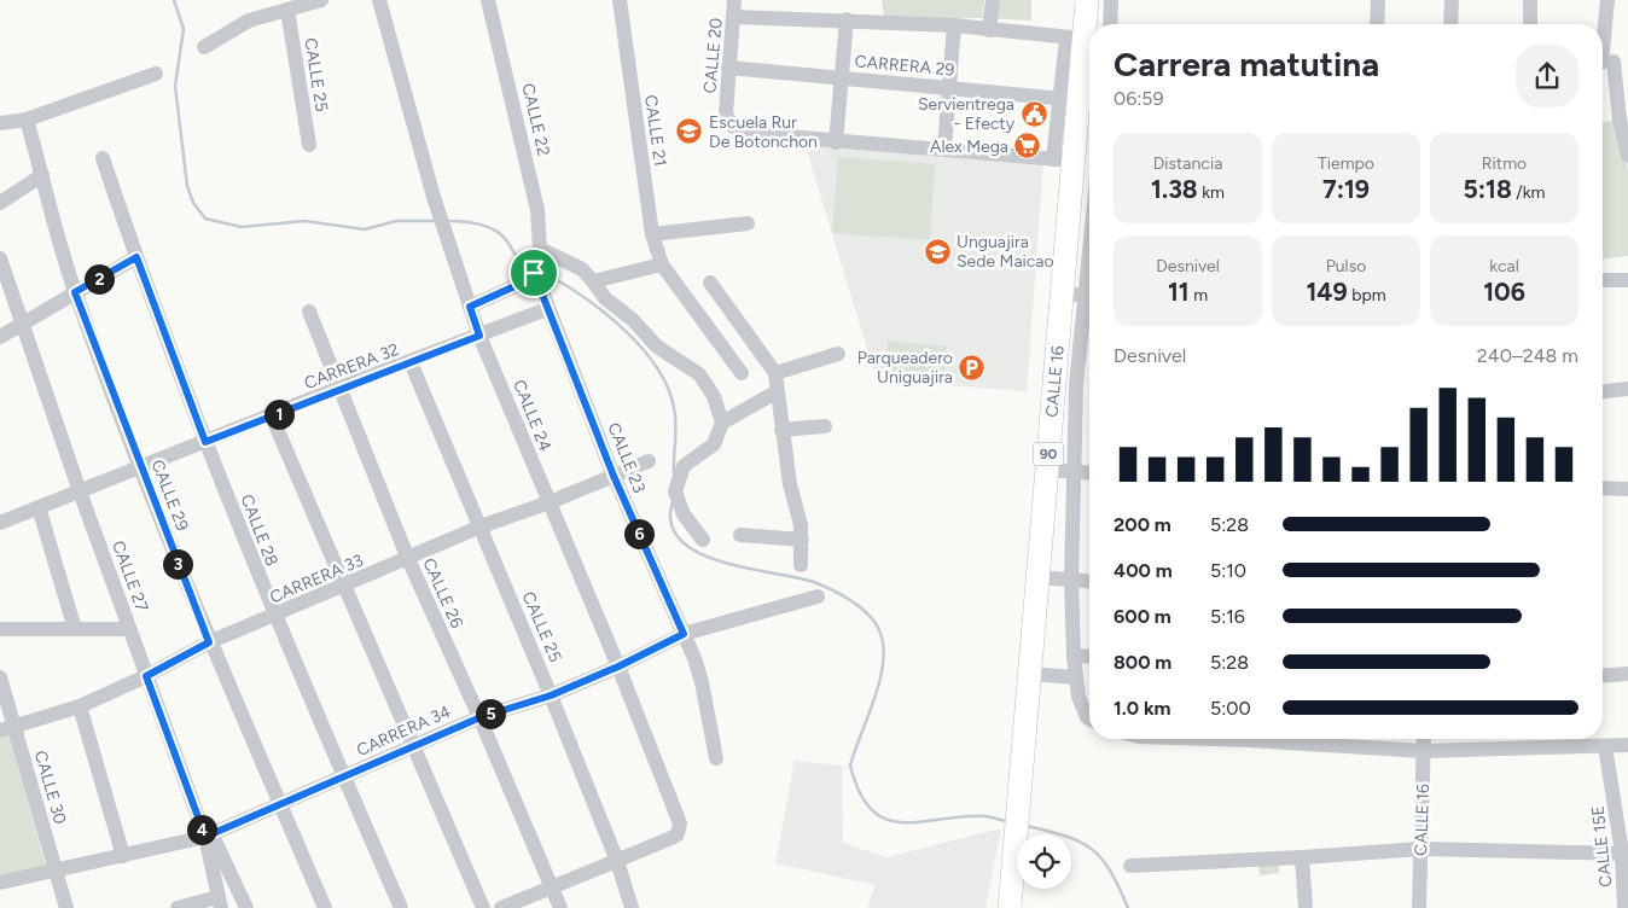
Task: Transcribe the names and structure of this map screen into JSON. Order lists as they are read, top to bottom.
{
  "streets": {
    "highway": ["CALLE 16", "90"],
    "street": [
      "CALLE 20",
      "CARRERA 29",
      "CALLE 25",
      "CALLE 22",
      "CALLE 21",
      "CARRERA 32",
      "CALLE 24",
      "CALLE 23",
      "CALLE 29",
      "CALLE 28",
      "CALLE 27",
      "CARRERA 33",
      "CALLE 26",
      "CARRERA 34",
      "CALLE 30",
      "CALLE 15E"
    ]
  },
  "crossings": [
    ["CALLE 20", "CARRERA 29"],
    ["CARRERA 29", "CALLE 16"],
    ["CALLE 25", "CARRERA 32"],
    ["CALLE 25", "CALLE 24"],
    ["CALLE 25", "CARRERA 33"],
    ["CALLE 25", "CARRERA 34"],
    ["CALLE 22", "CALLE 23"],
    ["CARRERA 32", "CALLE 24"],
    ["CARRERA 32", "CALLE 23"],
    ["CARRERA 32", "CALLE 29"],
    ["CARRERA 32", "CALLE 28"],
    ["CARRERA 32", "CALLE 27"],
    ["CARRERA 32", "CALLE 26"],
    ["CALLE 24", "CARRERA 33"],
    ["CALLE 24", "CARRERA 34"],
    ["CALLE 23", "CARRERA 33"],
    ["CALLE 23", "CARRERA 34"],
    ["CALLE 29", "CARRERA 33"],
    ["CALLE 29", "CARRERA 34"],
    ["CALLE 28", "CARRERA 33"],
    ["CALLE 28", "CARRERA 34"],
    ["CALLE 27", "CARRERA 33"],
    ["CALLE 27", "CARRERA 34"],
    ["CARRERA 33", "CALLE 26"],
    ["CARRERA 33", "CALLE 30"],
    ["CALLE 26", "CARRERA 34"],
    ["CARRERA 34", "CALLE 30"]
  ],
  "places": {
    "public building": ["Servientrega - Efecty"],
    "school or university": ["Escuela Rur De Botonchon", "Unguajira Sede Maicao"],
    "supermarket": ["Alex Mega"],
    "parking": ["Parqueadero Uniguajira"]
  },
  "page": {
    "heading": ["Carrera matutina", "06:59"],
    "stats": [
      ["Distancia", "1.38 km"],
      ["Tiempo", "7:19"],
      ["Ritmo", "5:18 /km"],
      ["Desnivel", "11 m"],
      ["Pulso", "149 bpm"],
      ["kcal", "106"]
    ],
    "pins": [
      "2",
      "1",
      "6",
      "3",
      "5",
      "4"
    ],
    "chart": ["Desnivel", "240–248 m"],
    "list": [
      {
        "name": "200 m",
        "note": "5:28"
      },
      {
        "name": "400 m",
        "note": "5:10"
      },
      {
        "name": "600 m",
        "note": "5:16"
      },
      {
        "name": "800 m",
        "note": "5:28"
      },
      {
        "name": "1.0 km",
        "note": "5:00"
      }
    ]
  }
}
